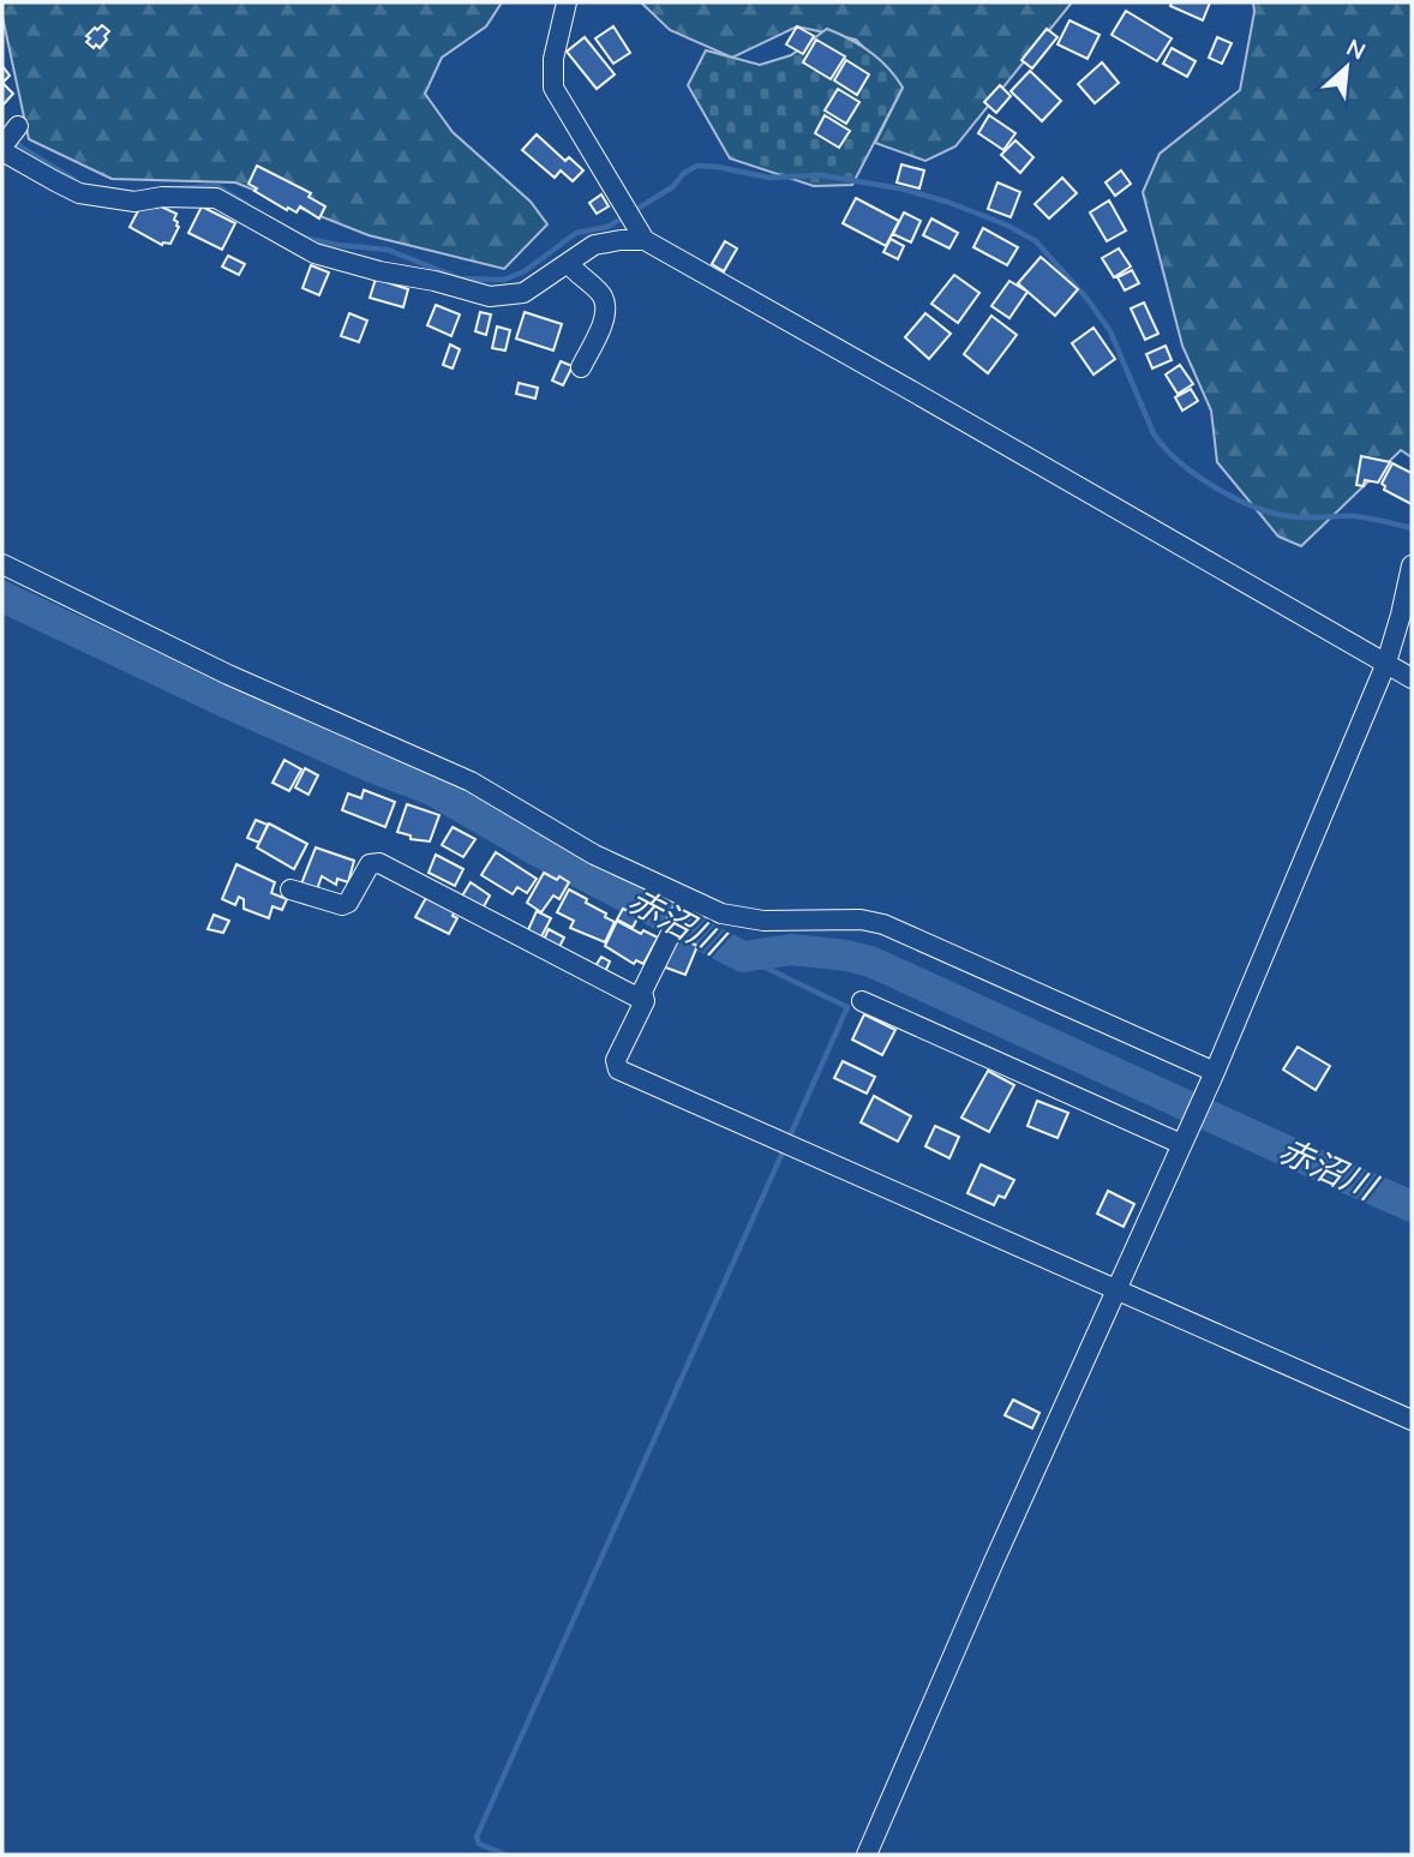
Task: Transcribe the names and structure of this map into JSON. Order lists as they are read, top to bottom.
{
  "water": ["赤沼川"],
  "north": "top right"
}
